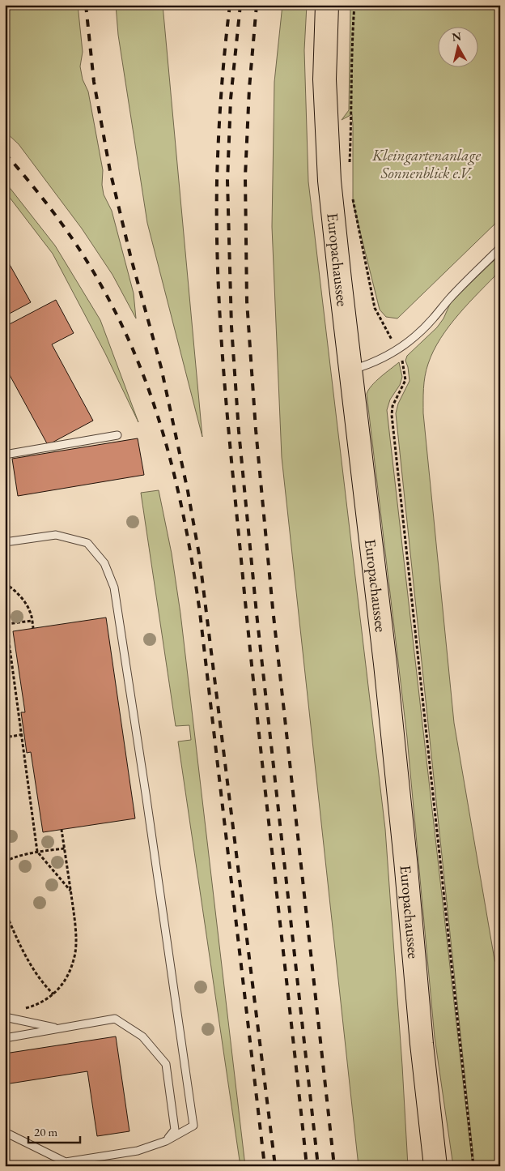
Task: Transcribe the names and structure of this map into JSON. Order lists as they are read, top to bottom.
{
  "streets": {
    "main road": ["Europachaussee"]
  },
  "parks": ["Kleingartenanlage Sonnenblick e.V."],
  "scale_bar": "20 m",
  "north": "top"
}
